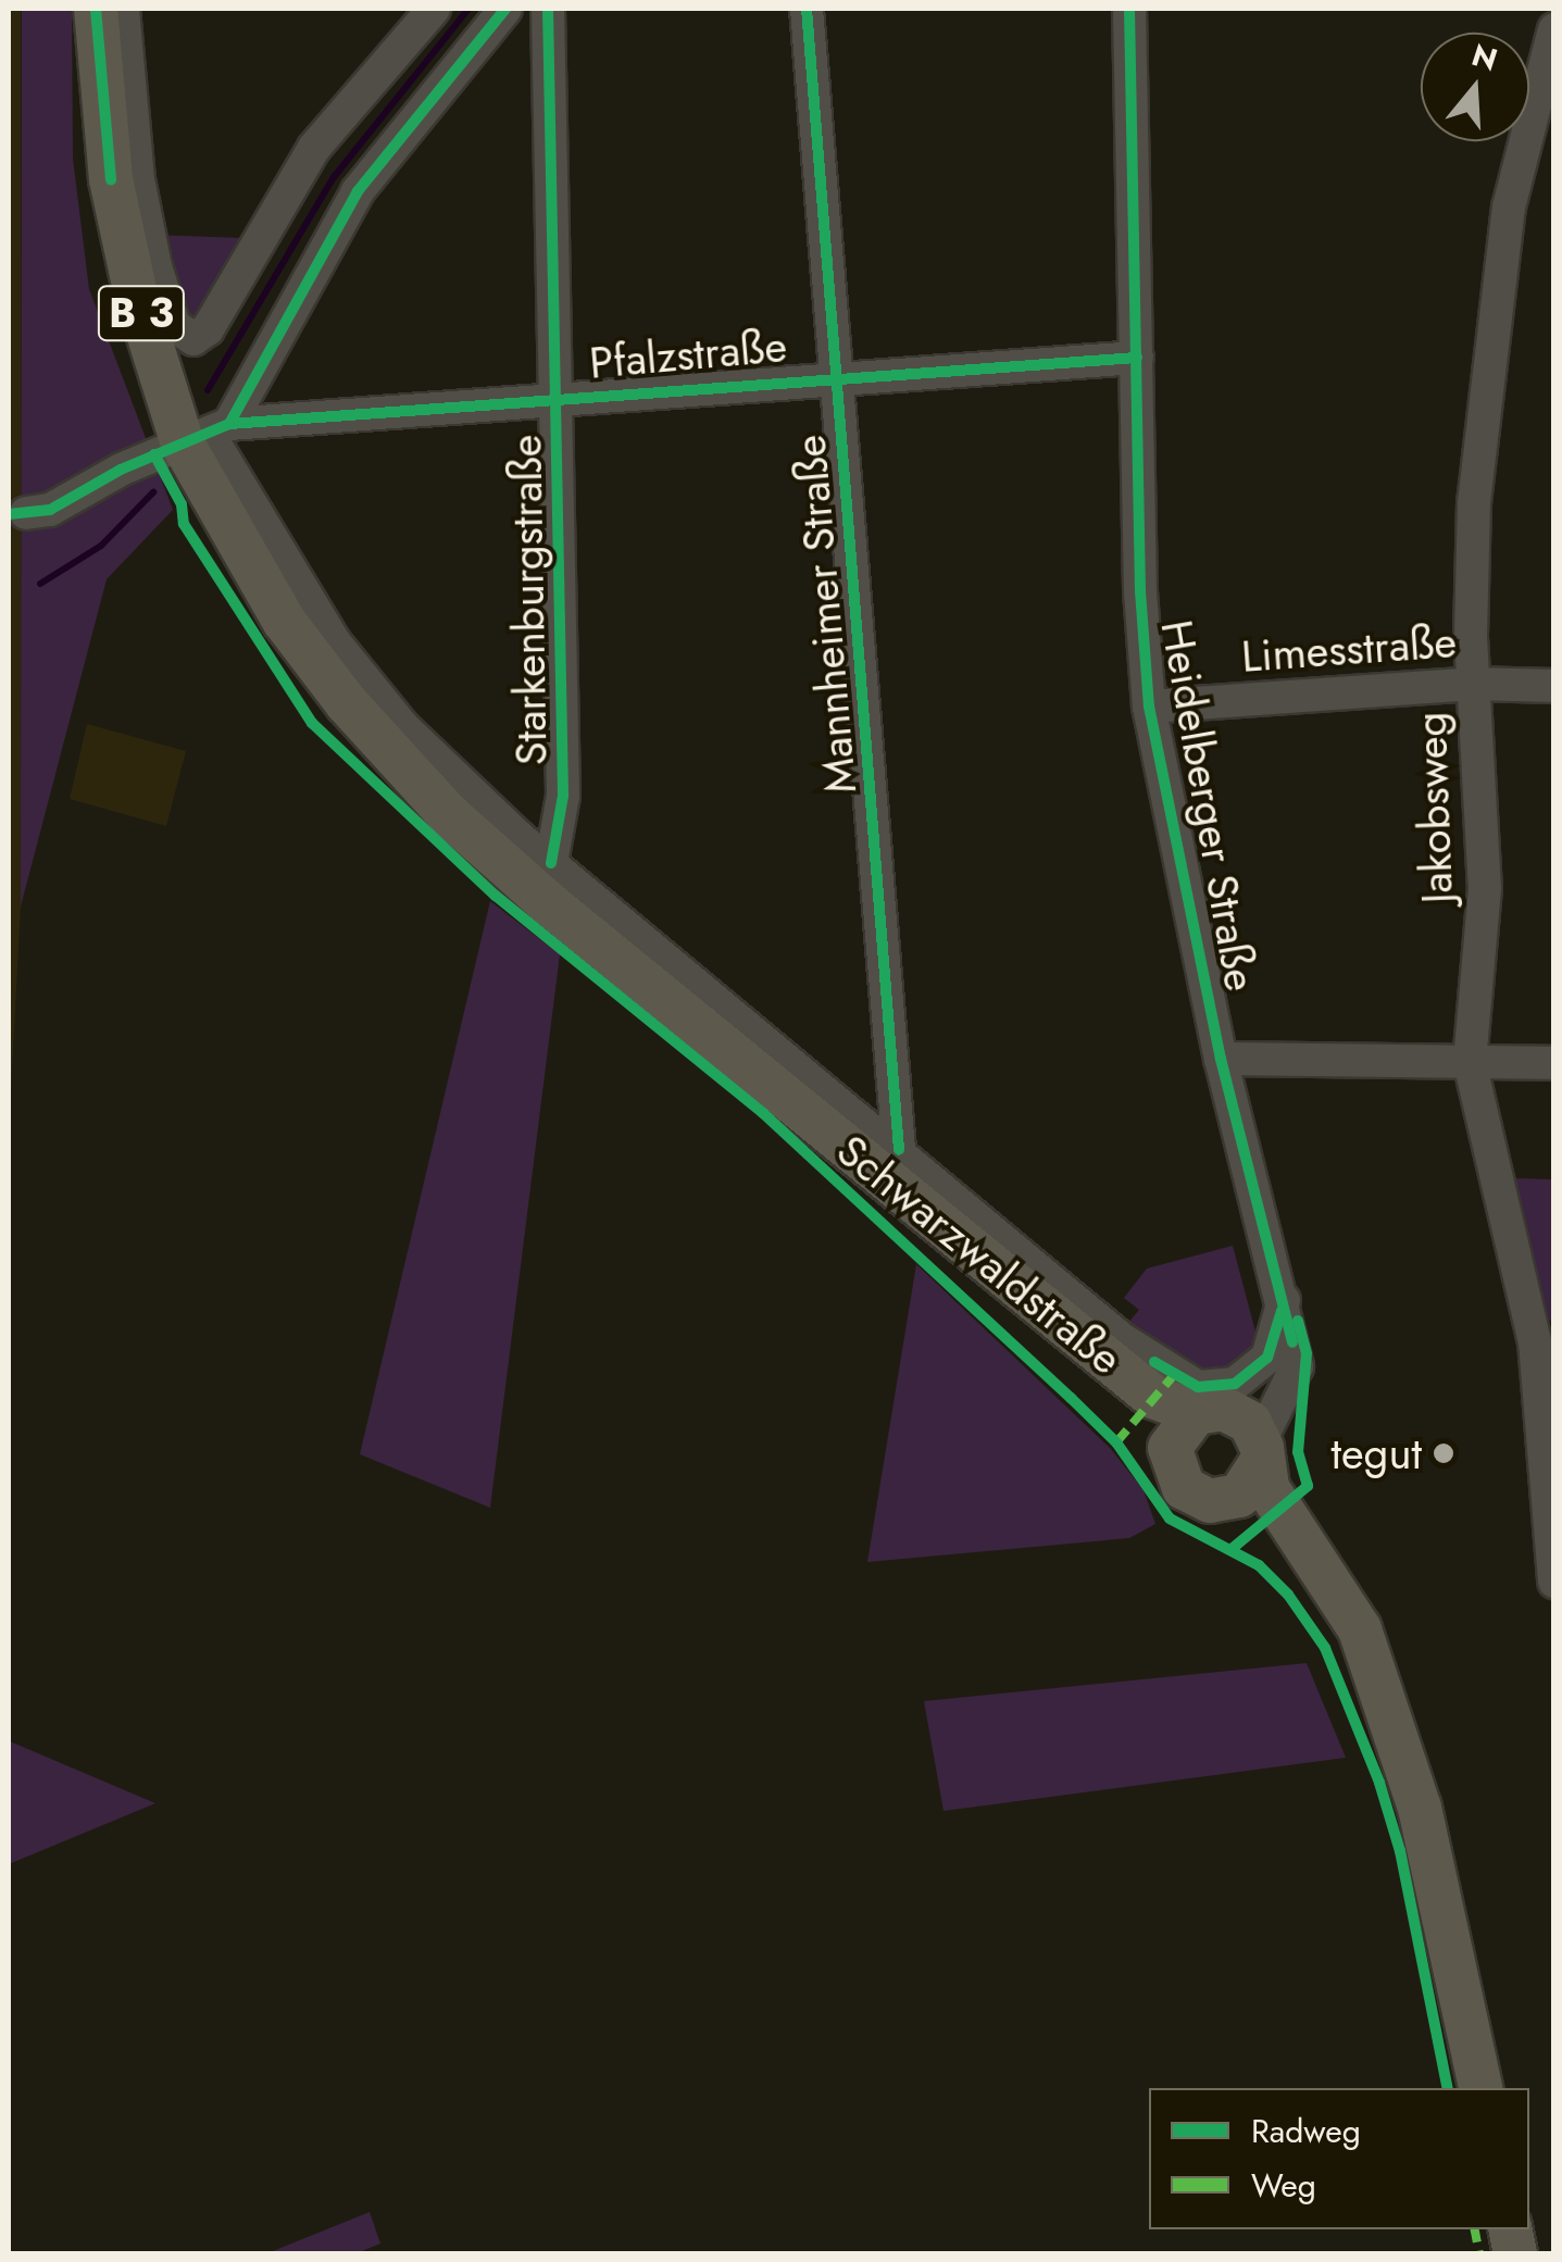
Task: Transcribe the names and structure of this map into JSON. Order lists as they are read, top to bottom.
{
  "streets": {
    "main road": ["B 3", "Heidelberger Straße", "Schwarzwaldstraße"],
    "street": [
      "Pfalzstraße",
      "Starkenburgstraße",
      "Mannheimer Straße",
      "Limesstraße",
      "Jakobsweg"
    ]
  },
  "crossings": [
    ["B 3", "Heidelberger Straße"],
    ["B 3", "Schwarzwaldstraße"],
    ["Pfalzstraße", "Starkenburgstraße"],
    ["Pfalzstraße", "Mannheimer Straße"],
    ["Pfalzstraße", "Heidelberger Straße"],
    ["Pfalzstraße", "Schwarzwaldstraße"],
    ["Starkenburgstraße", "Schwarzwaldstraße"],
    ["Mannheimer Straße", "Schwarzwaldstraße"],
    ["Limesstraße", "Heidelberger Straße"],
    ["Limesstraße", "Jakobsweg"],
    ["Heidelberger Straße", "Schwarzwaldstraße"]
  ],
  "places": ["tegut"],
  "legend": ["Radweg", "Weg"],
  "north": "top"
}
